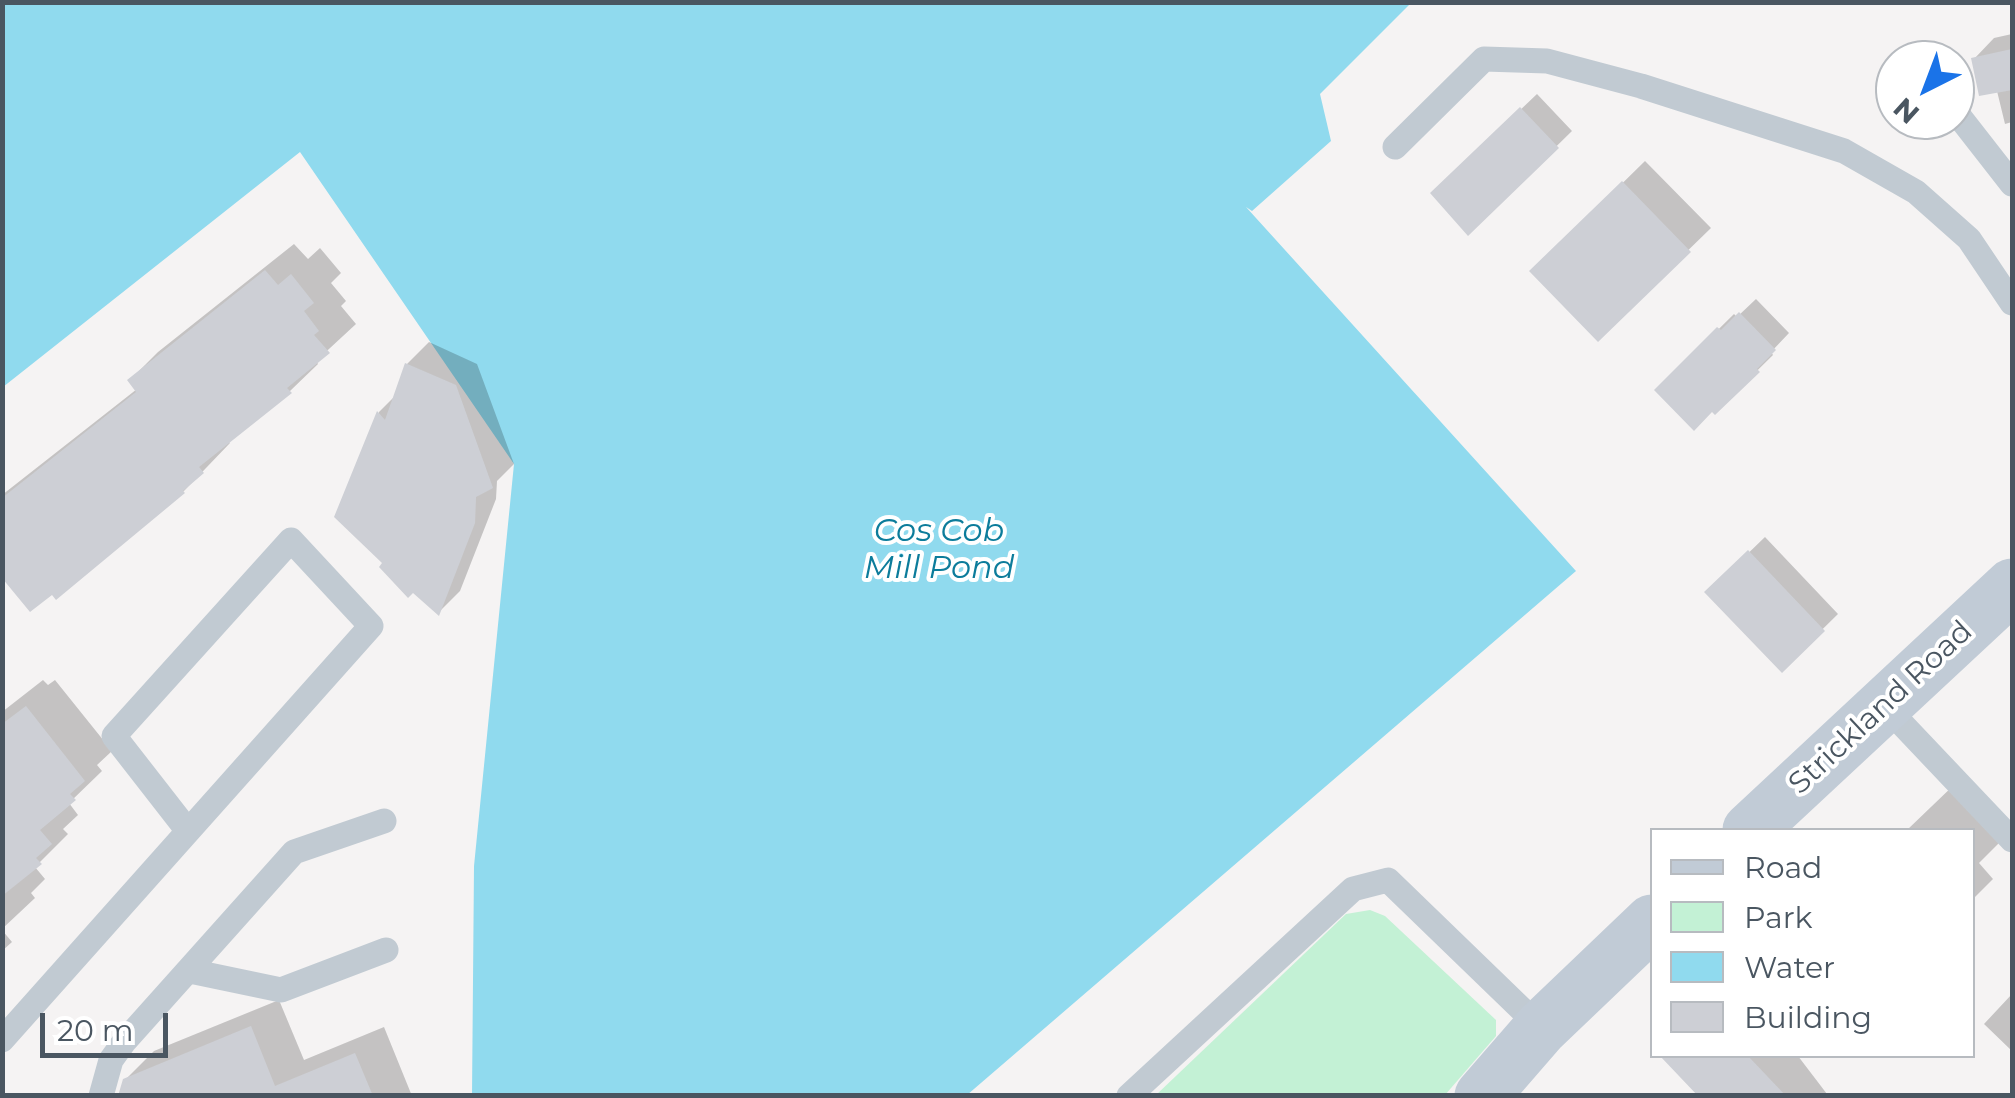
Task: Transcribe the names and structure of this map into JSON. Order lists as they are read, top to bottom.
{
  "streets": {
    "main road": ["Strickland Road"]
  },
  "water": ["Cos Cob Mill Pond"],
  "legend": [
    "Road",
    "Park",
    "Water",
    "Building"
  ],
  "scale_bar": "20 m",
  "north": "bottom left"
}
